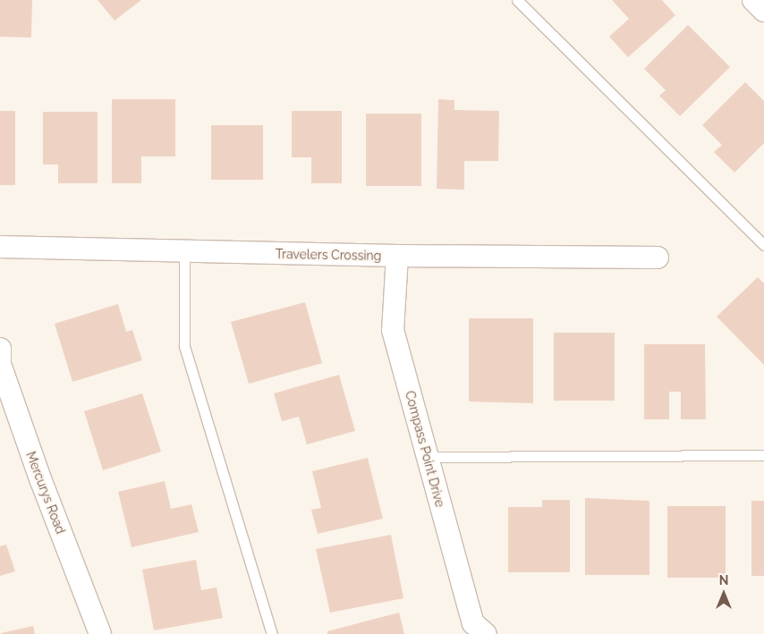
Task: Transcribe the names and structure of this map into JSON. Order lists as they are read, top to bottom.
{
  "streets": {
    "street": ["Travelers Crossing", "Compass Point Drive", "Mercurys Road"]
  },
  "crossings": [
    ["Travelers Crossing", "Compass Point Drive"]
  ],
  "north": "top"
}
